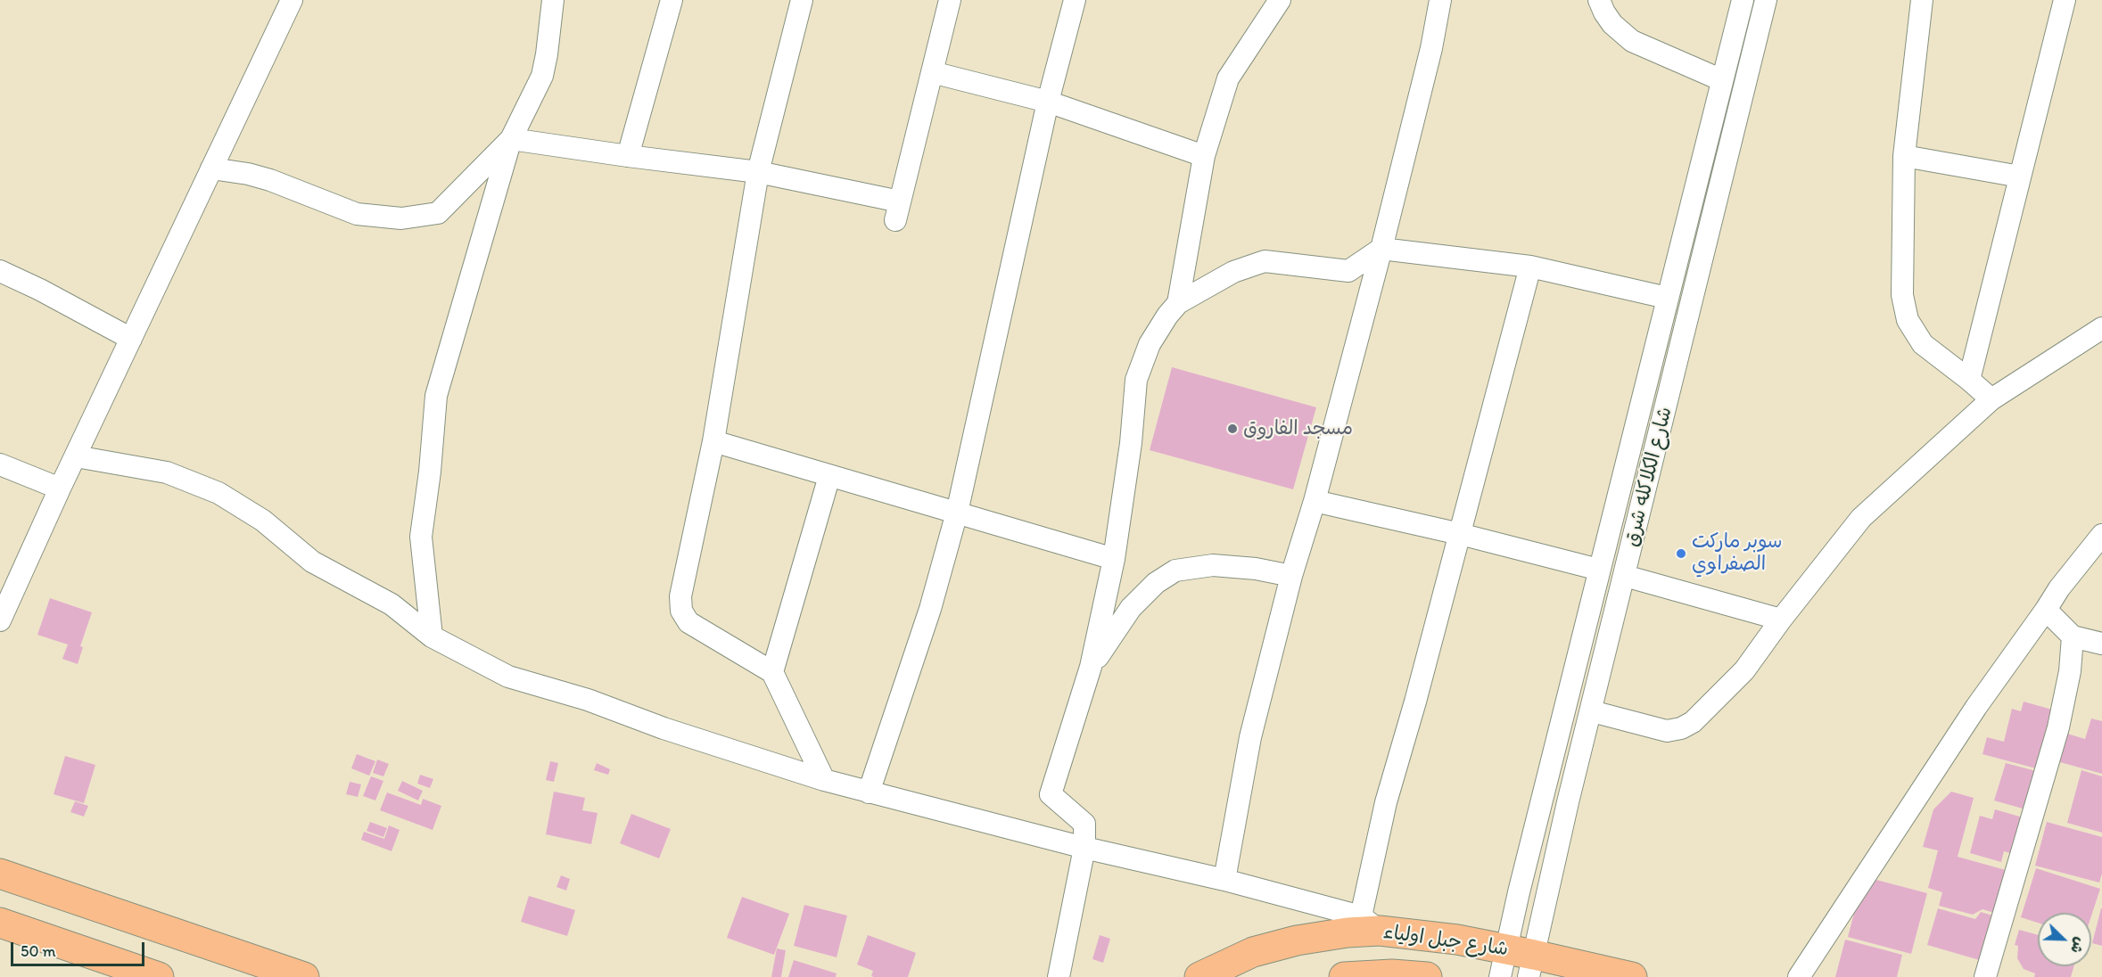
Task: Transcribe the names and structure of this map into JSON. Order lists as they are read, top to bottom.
{
  "streets": {
    "highway": ["شارع جبل اولياء"],
    "street": ["شارع الكلاكله شرق"]
  },
  "crossings": [
    ["شارع الكلاكله شرق", "شارع جبل اولياء"]
  ],
  "places": ["مسجد الفاروق", "سوبر ماركت الصفراوي"],
  "scale_bar": "50 m",
  "north": "bottom right"
}
